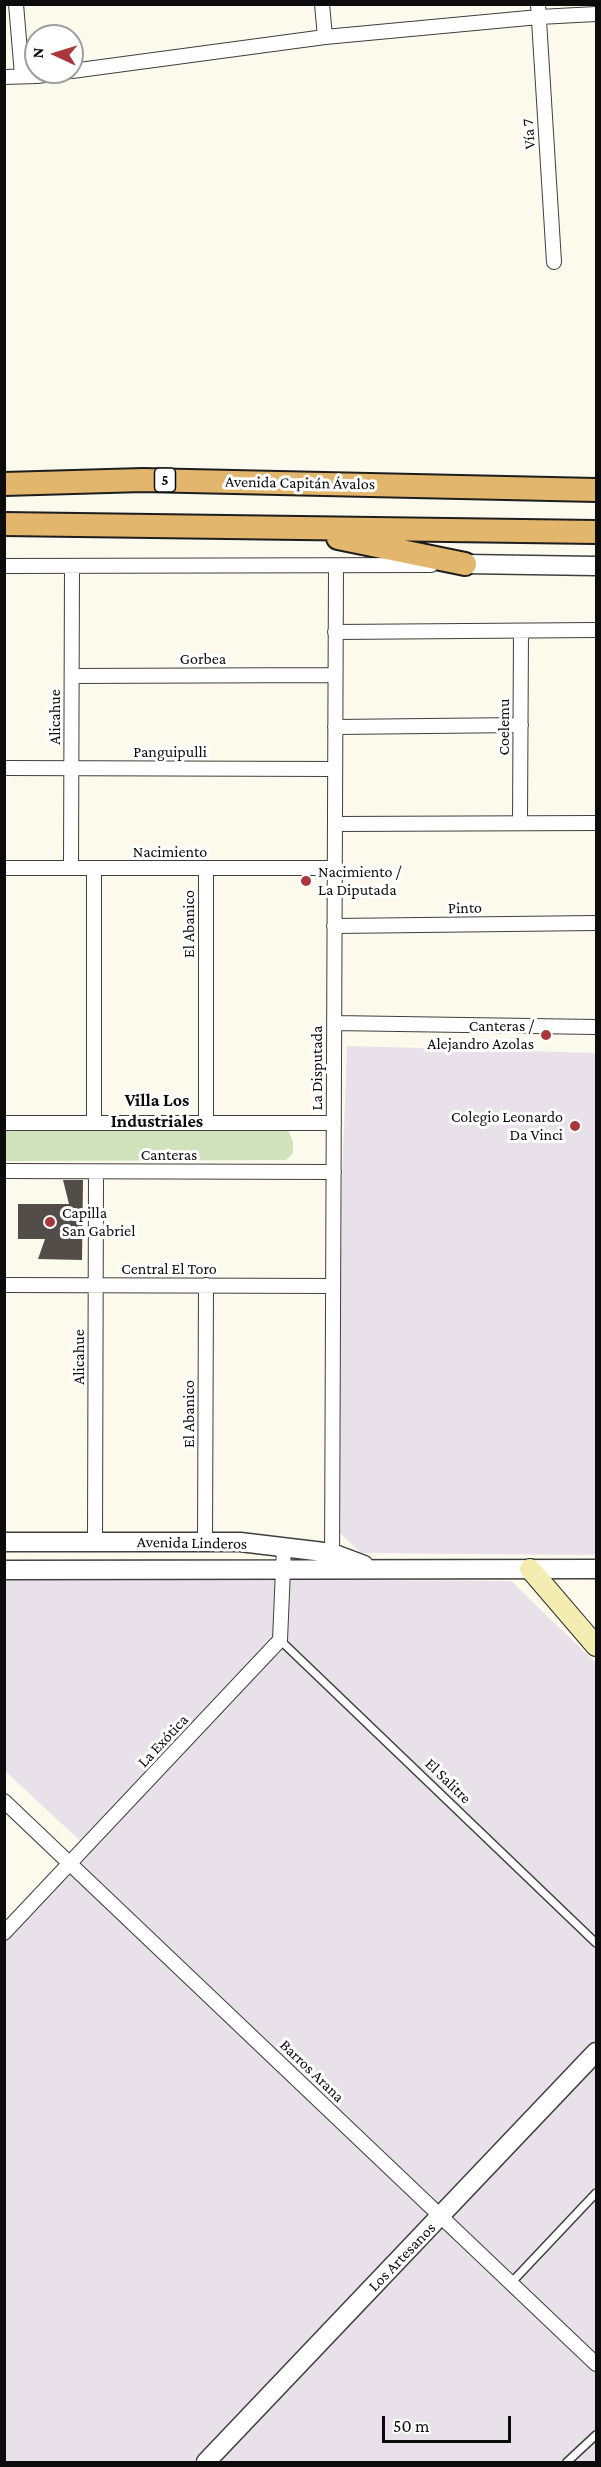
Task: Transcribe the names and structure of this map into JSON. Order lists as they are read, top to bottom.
{
  "streets": {
    "highway": ["5", "Avenida Capitán Ávalos"],
    "street": [
      "Vía 7",
      "Gorbea",
      "Alicahue",
      "Coelemu",
      "Panguipulli",
      "Nacimiento",
      "Pinto",
      "El Abanico",
      "La Disputada",
      "Canteras",
      "Central El Toro",
      "Avenida Linderos",
      "La Exótica",
      "Barros Arana",
      "Los Artesanos"
    ],
    "lane": ["El Salitre"]
  },
  "crossings": [
    ["Gorbea", "Alicahue"],
    ["Gorbea", "La Disputada"],
    ["Alicahue", "Panguipulli"],
    ["Alicahue", "Nacimiento"],
    ["Alicahue", "Canteras"],
    ["Alicahue", "Central El Toro"],
    ["Alicahue", "Avenida Linderos"],
    ["Panguipulli", "La Disputada"],
    ["Nacimiento", "El Abanico"],
    ["Nacimiento", "La Disputada"],
    ["Pinto", "La Disputada"],
    ["El Abanico", "Canteras"],
    ["El Abanico", "Central El Toro"],
    ["El Abanico", "Avenida Linderos"],
    ["La Disputada", "Canteras"],
    ["La Disputada", "Central El Toro"],
    ["La Disputada", "Avenida Linderos"],
    ["La Exótica", "El Salitre"],
    ["La Exótica", "Barros Arana"],
    ["Barros Arana", "Los Artesanos"]
  ],
  "districts": ["Villa Los Industriales"],
  "places": [
    "Nacimiento / La Diputada",
    "Canteras / Alejandro Azolas",
    "Colegio Leonardo Da Vinci",
    "Capilla San Gabriel"
  ],
  "scale_bar": "50 m",
  "north": "left"
}
